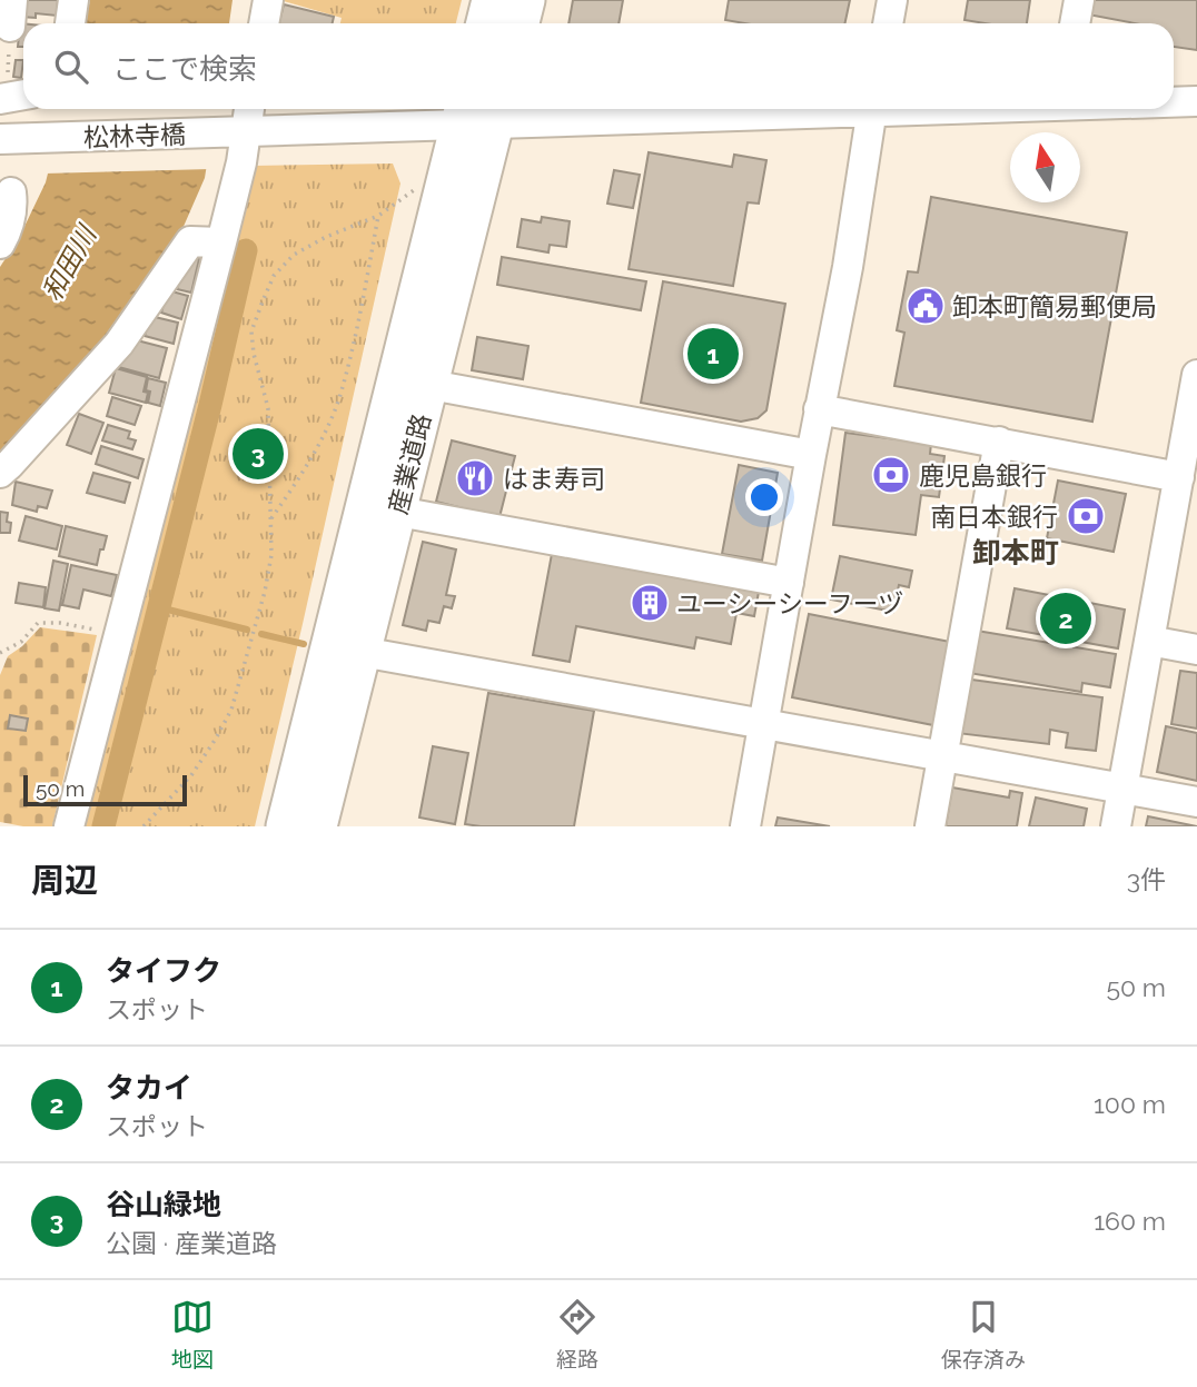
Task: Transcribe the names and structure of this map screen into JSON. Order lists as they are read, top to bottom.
{
  "streets": {
    "main road": ["産業道路"],
    "street": ["松林寺橋"]
  },
  "crossings": [
    ["松林寺橋", "産業道路"]
  ],
  "districts": ["卸本町"],
  "water": ["和田川"],
  "places": {
    "public building": ["卸本町簡易郵便局"],
    "bank": ["鹿児島銀行", "南日本銀行"],
    "restaurant": ["はま寿司"],
    "building": ["ユーシーシーフーヅ"]
  },
  "scale_bar": "50 m",
  "north": "top",
  "page": {
    "search": "ここで検索",
    "pins": ["1", "3", "2"],
    "scale": "50 m",
    "heading": ["周辺", "3件"],
    "list": [
      {
        "mark": "1",
        "name": "タイフク",
        "note": "スポット",
        "value": "50 m"
      },
      {
        "mark": "2",
        "name": "タカイ",
        "note": "スポット",
        "value": "100 m"
      },
      {
        "mark": "3",
        "name": "谷山緑地",
        "note": "公園 · 産業道路",
        "value": "160 m"
      }
    ],
    "nav": ["地図", "経路", "保存済み"]
  }
}
